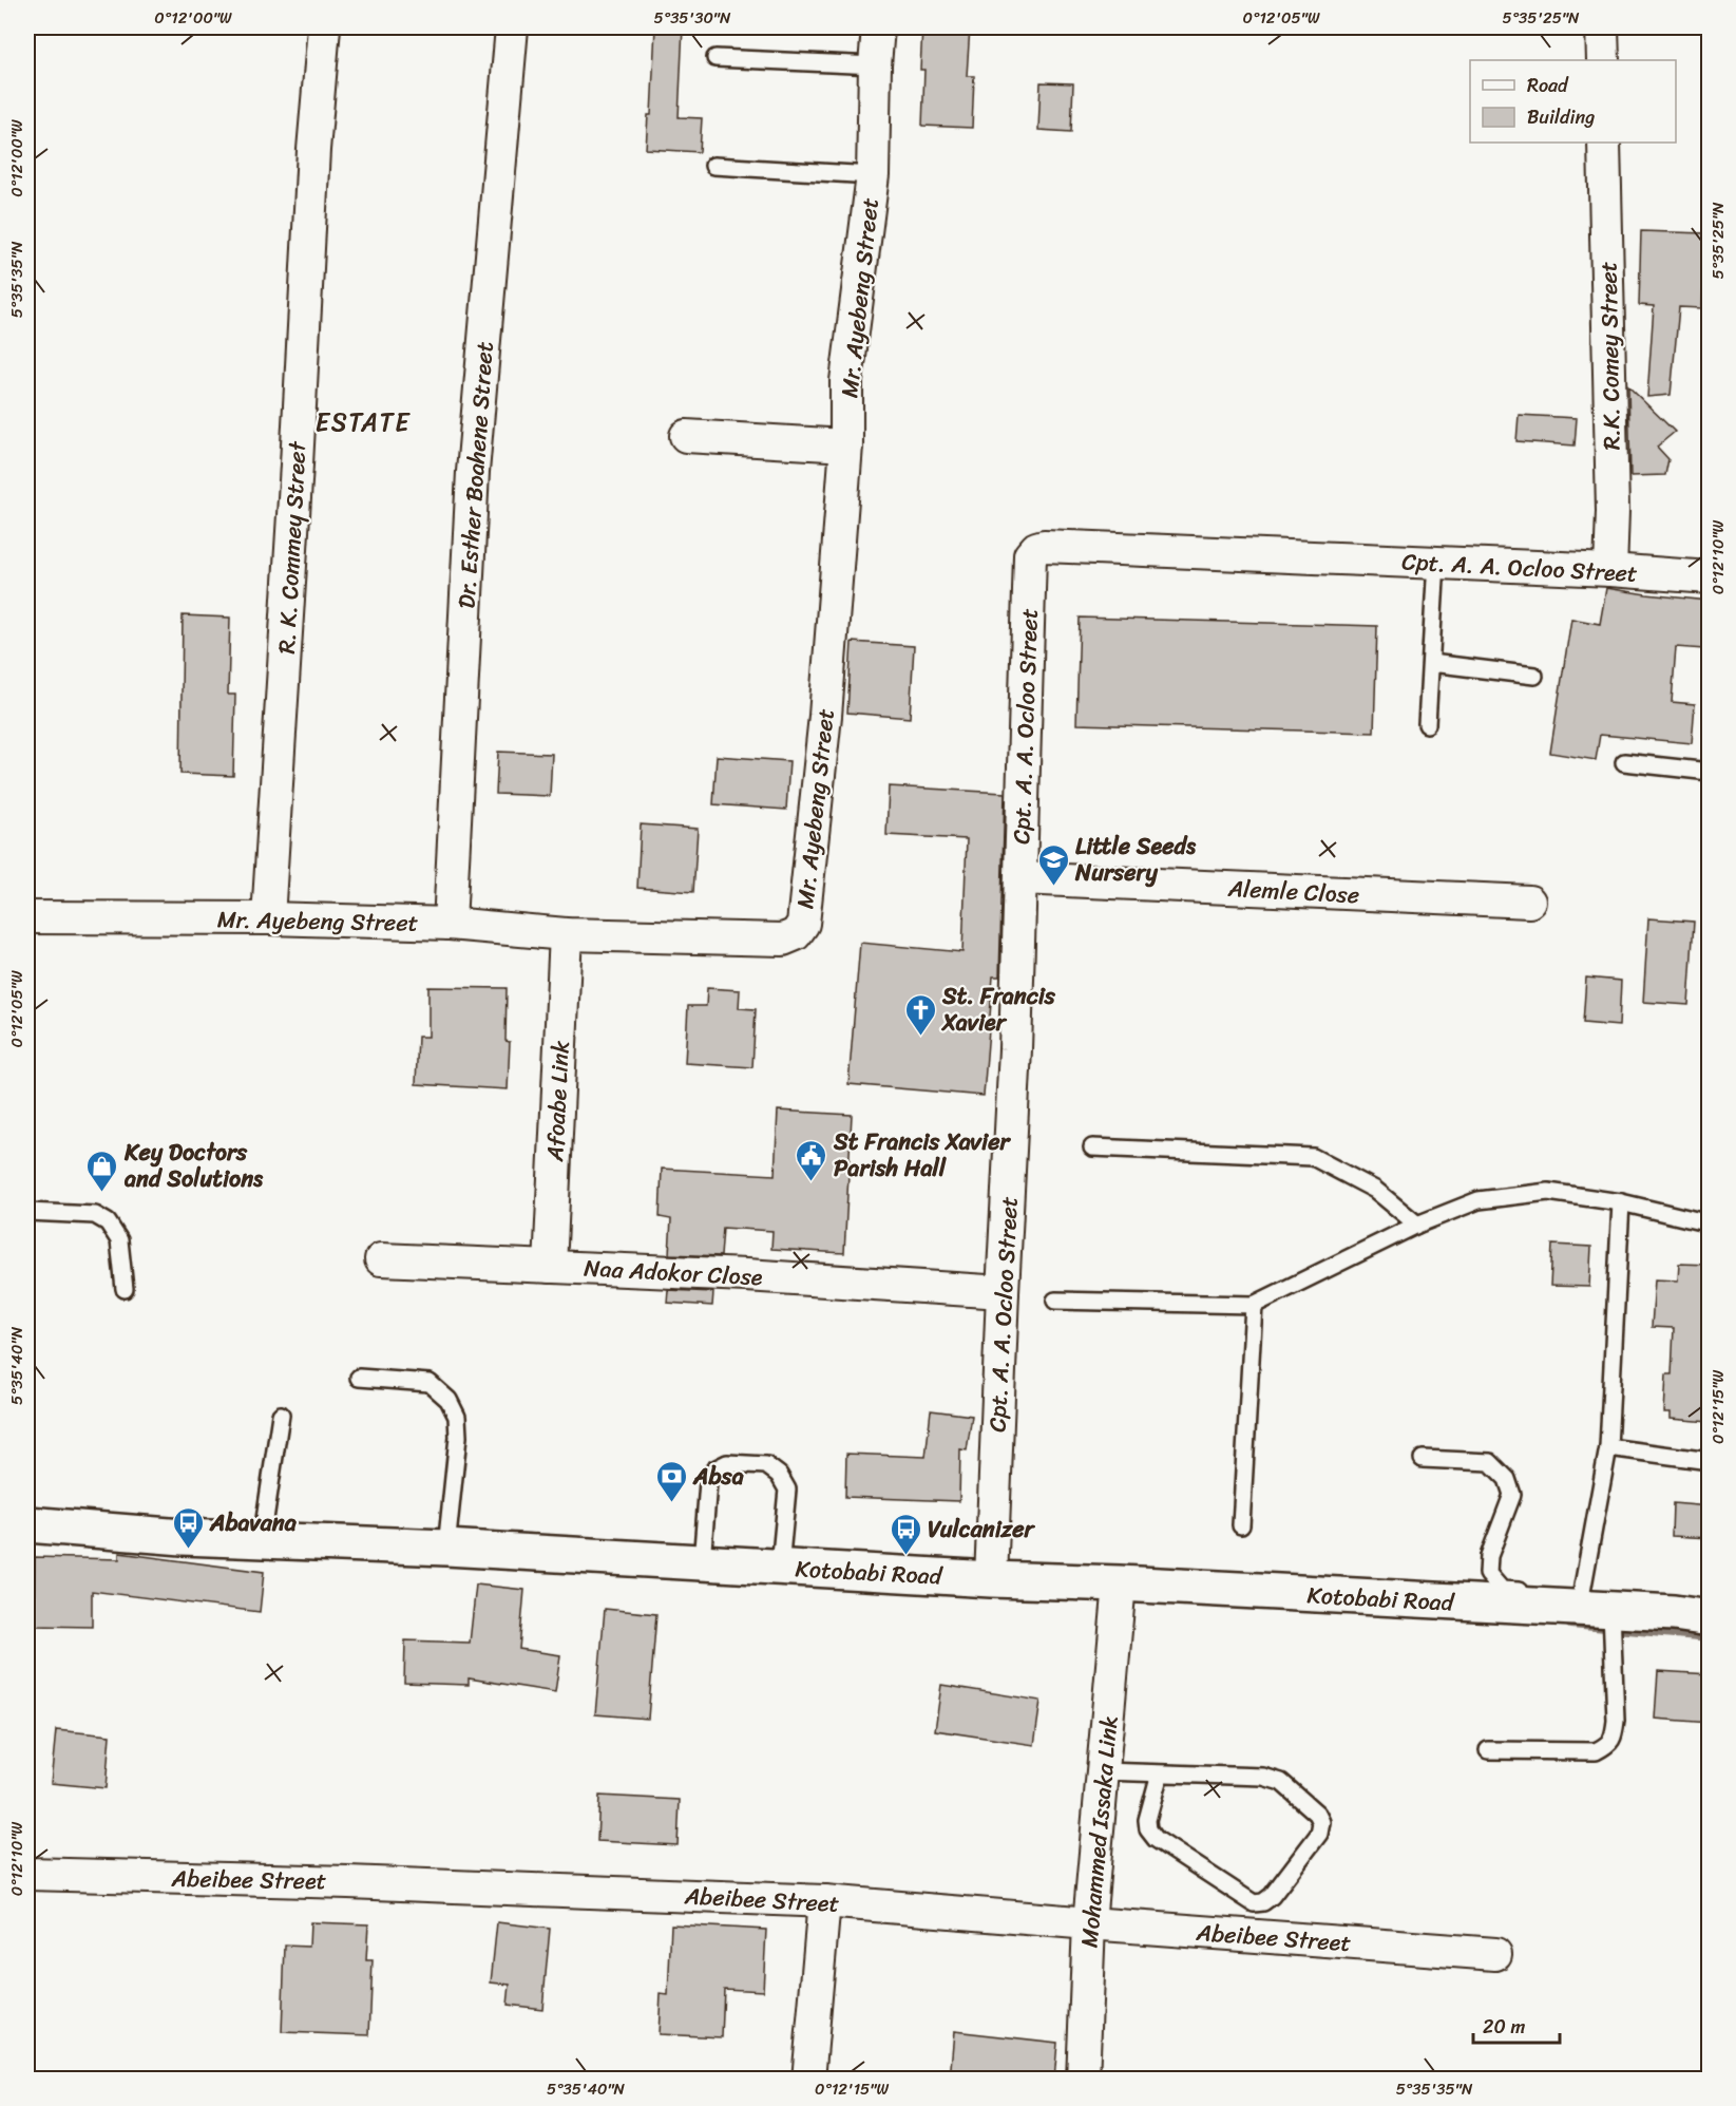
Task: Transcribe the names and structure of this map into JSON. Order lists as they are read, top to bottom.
{
  "streets": {
    "street": [
      "Mr. Ayebeng Street",
      "R.K. Comey Street",
      "Dr. Esther Boahene Street",
      "R. K. Commey Street",
      "Cpt. A. A. Ocloo Street",
      "Alemle Close",
      "Afoabe Link",
      "Naa Adokor Close",
      "Kotobabi Road",
      "Mohammed Issaka Link",
      "Abeibee Street"
    ]
  },
  "crossings": [
    ["Mr. Ayebeng Street", "Dr. Esther Boahene Street"],
    ["Mr. Ayebeng Street", "R. K. Commey Street"],
    ["Mr. Ayebeng Street", "Afoabe Link"],
    ["R.K. Comey Street", "Cpt. A. A. Ocloo Street"],
    ["Cpt. A. A. Ocloo Street", "Alemle Close"],
    ["Cpt. A. A. Ocloo Street", "Naa Adokor Close"],
    ["Cpt. A. A. Ocloo Street", "Kotobabi Road"],
    ["Afoabe Link", "Naa Adokor Close"],
    ["Kotobabi Road", "Mohammed Issaka Link"],
    ["Mohammed Issaka Link", "Abeibee Street"]
  ],
  "districts": ["ESTATE"],
  "places": {
    "school or university": ["Little Seeds Nursery"],
    "church": ["St. Francis Xavier"],
    "public building": ["St Francis Xavier Parish Hall"],
    "shop": ["Key Doctors and Solutions"],
    "bank": ["Absa"],
    "bus stop": ["Abavana", "Vulcanizer"]
  },
  "legend": ["Road", "Building"],
  "scale_bar": "20 m",
  "coordinates": [
    "0°12'00\"W",
    "5°35'30\"N",
    "0°12'05\"W",
    "5°35'25\"N",
    "5°35'35\"N",
    "0°12'10\"W",
    "5°35'40\"N",
    "0°12'15\"W"
  ]
}
